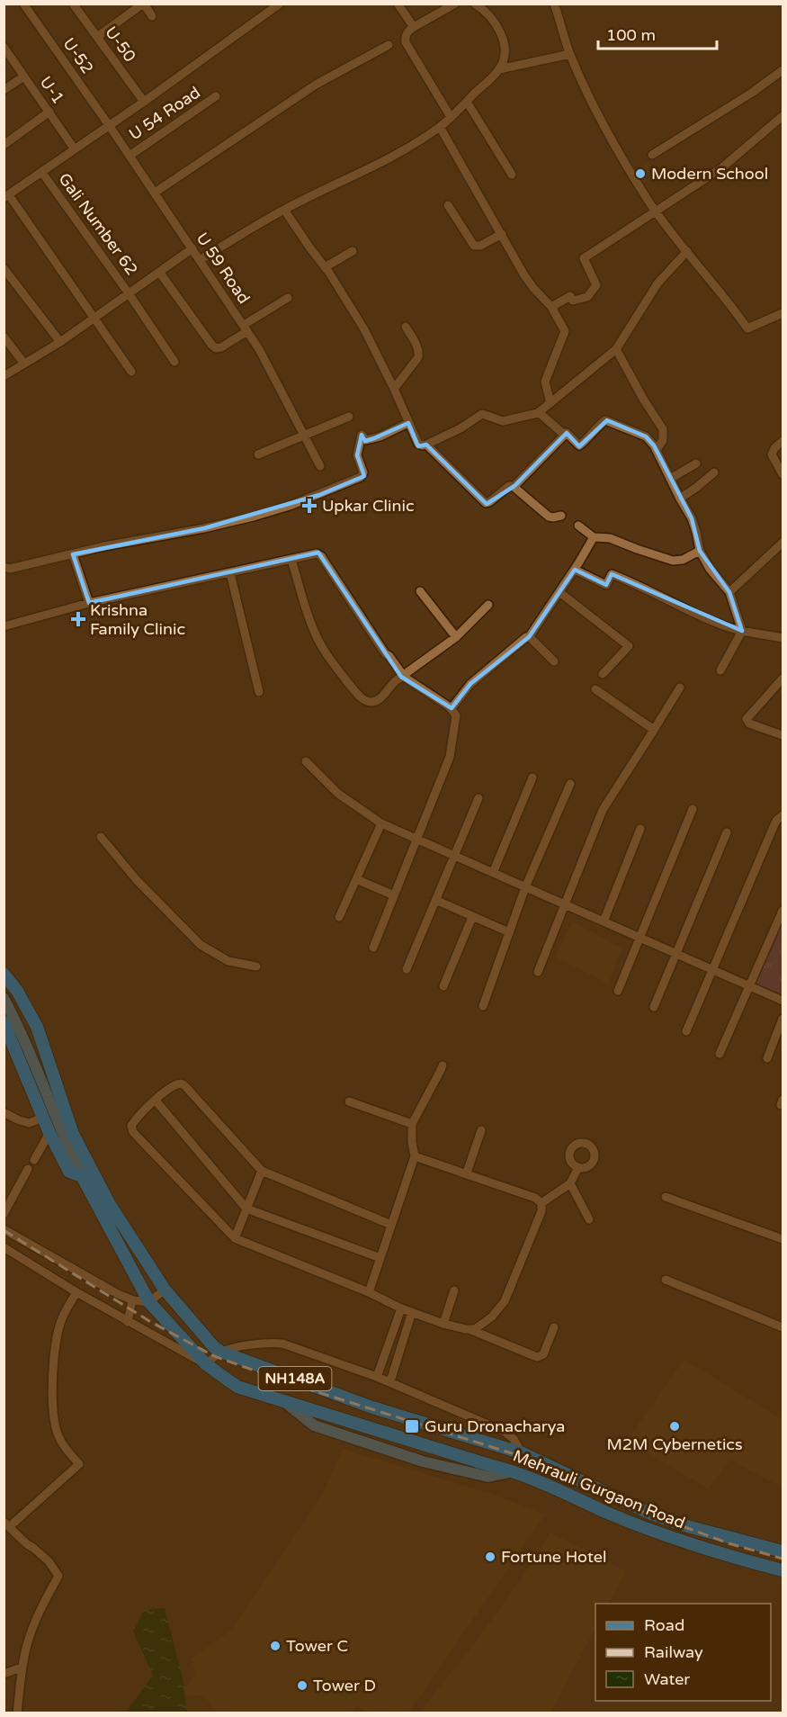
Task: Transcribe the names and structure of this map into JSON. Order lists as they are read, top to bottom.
{
  "streets": {
    "highway": ["NH148A", "Mehrauli Gurgaon Road"],
    "street": [
      "U-50",
      "U-52",
      "U-1",
      "U 54 Road",
      "Gali Number 62",
      "U 59 Road"
    ]
  },
  "crossings": [
    ["U-52", "U 59 Road"],
    ["U 54 Road", "U 59 Road"]
  ],
  "places": {
    "other": [
      "Modern School",
      "M2M Cybernetics",
      "Fortune Hotel",
      "Tower C",
      "Tower D"
    ],
    "health": ["Upkar Clinic", "Krishna Family Clinic"],
    "transit": ["Guru Dronacharya"]
  },
  "legend": ["Road", "Railway", "Water"],
  "scale_bar": "100 m"
}
